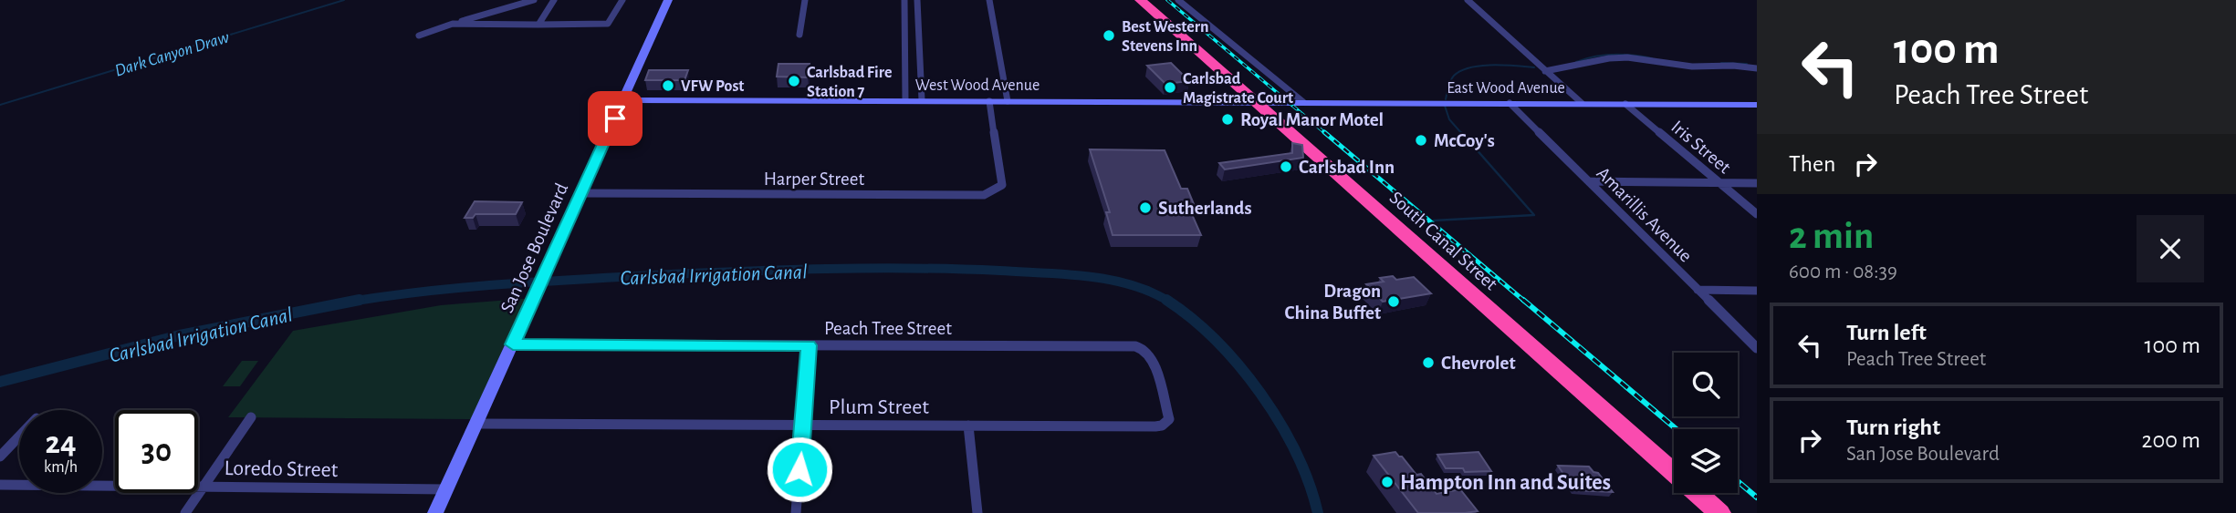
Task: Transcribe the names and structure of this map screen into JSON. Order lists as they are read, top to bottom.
{
  "streets": {
    "highway": ["South Canal Street"],
    "street": [
      "West Wood Avenue",
      "East Wood Avenue",
      "Iris Street",
      "Harper Street",
      "Amarillis Avenue",
      "San Jose Boulevard",
      "Peach Tree Street",
      "Plum Street",
      "Loredo Street"
    ]
  },
  "crossings": [
    ["West Wood Avenue", "East Wood Avenue"],
    ["West Wood Avenue", "Harper Street"],
    ["West Wood Avenue", "South Canal Street"],
    ["West Wood Avenue", "San Jose Boulevard"],
    ["East Wood Avenue", "Iris Street"],
    ["East Wood Avenue", "Amarillis Avenue"],
    ["East Wood Avenue", "South Canal Street"],
    ["Harper Street", "San Jose Boulevard"],
    ["San Jose Boulevard", "Peach Tree Street"],
    ["San Jose Boulevard", "Plum Street"],
    ["San Jose Boulevard", "Loredo Street"],
    ["Peach Tree Street", "Plum Street"]
  ],
  "water": ["Dark Canyon Draw", "Carlsbad Irrigation Canal"],
  "places": [
    "Best Western Stevens Inn",
    "Carlsbad Fire Station 7",
    "VFW Post",
    "Carlsbad Magistrate Court",
    "Royal Manor Motel",
    "McCoy's",
    "Carlsbad Inn",
    "Sutherlands",
    "Dragon China Buffet",
    "Chevrolet",
    "Hampton Inn and Suites"
  ],
  "page": {
    "turn": ["100 m", "Peach Tree Street"],
    "then": "Then",
    "heading": ["2 min", "600 m · 08:39"],
    "list": [
      {
        "name": "Turn left",
        "note": "Peach Tree Street",
        "value": "100 m"
      },
      {
        "name": "Turn right",
        "note": "San Jose Boulevard",
        "value": "200 m"
      }
    ],
    "speed": "24 km/h",
    "limit": "30"
  }
}
